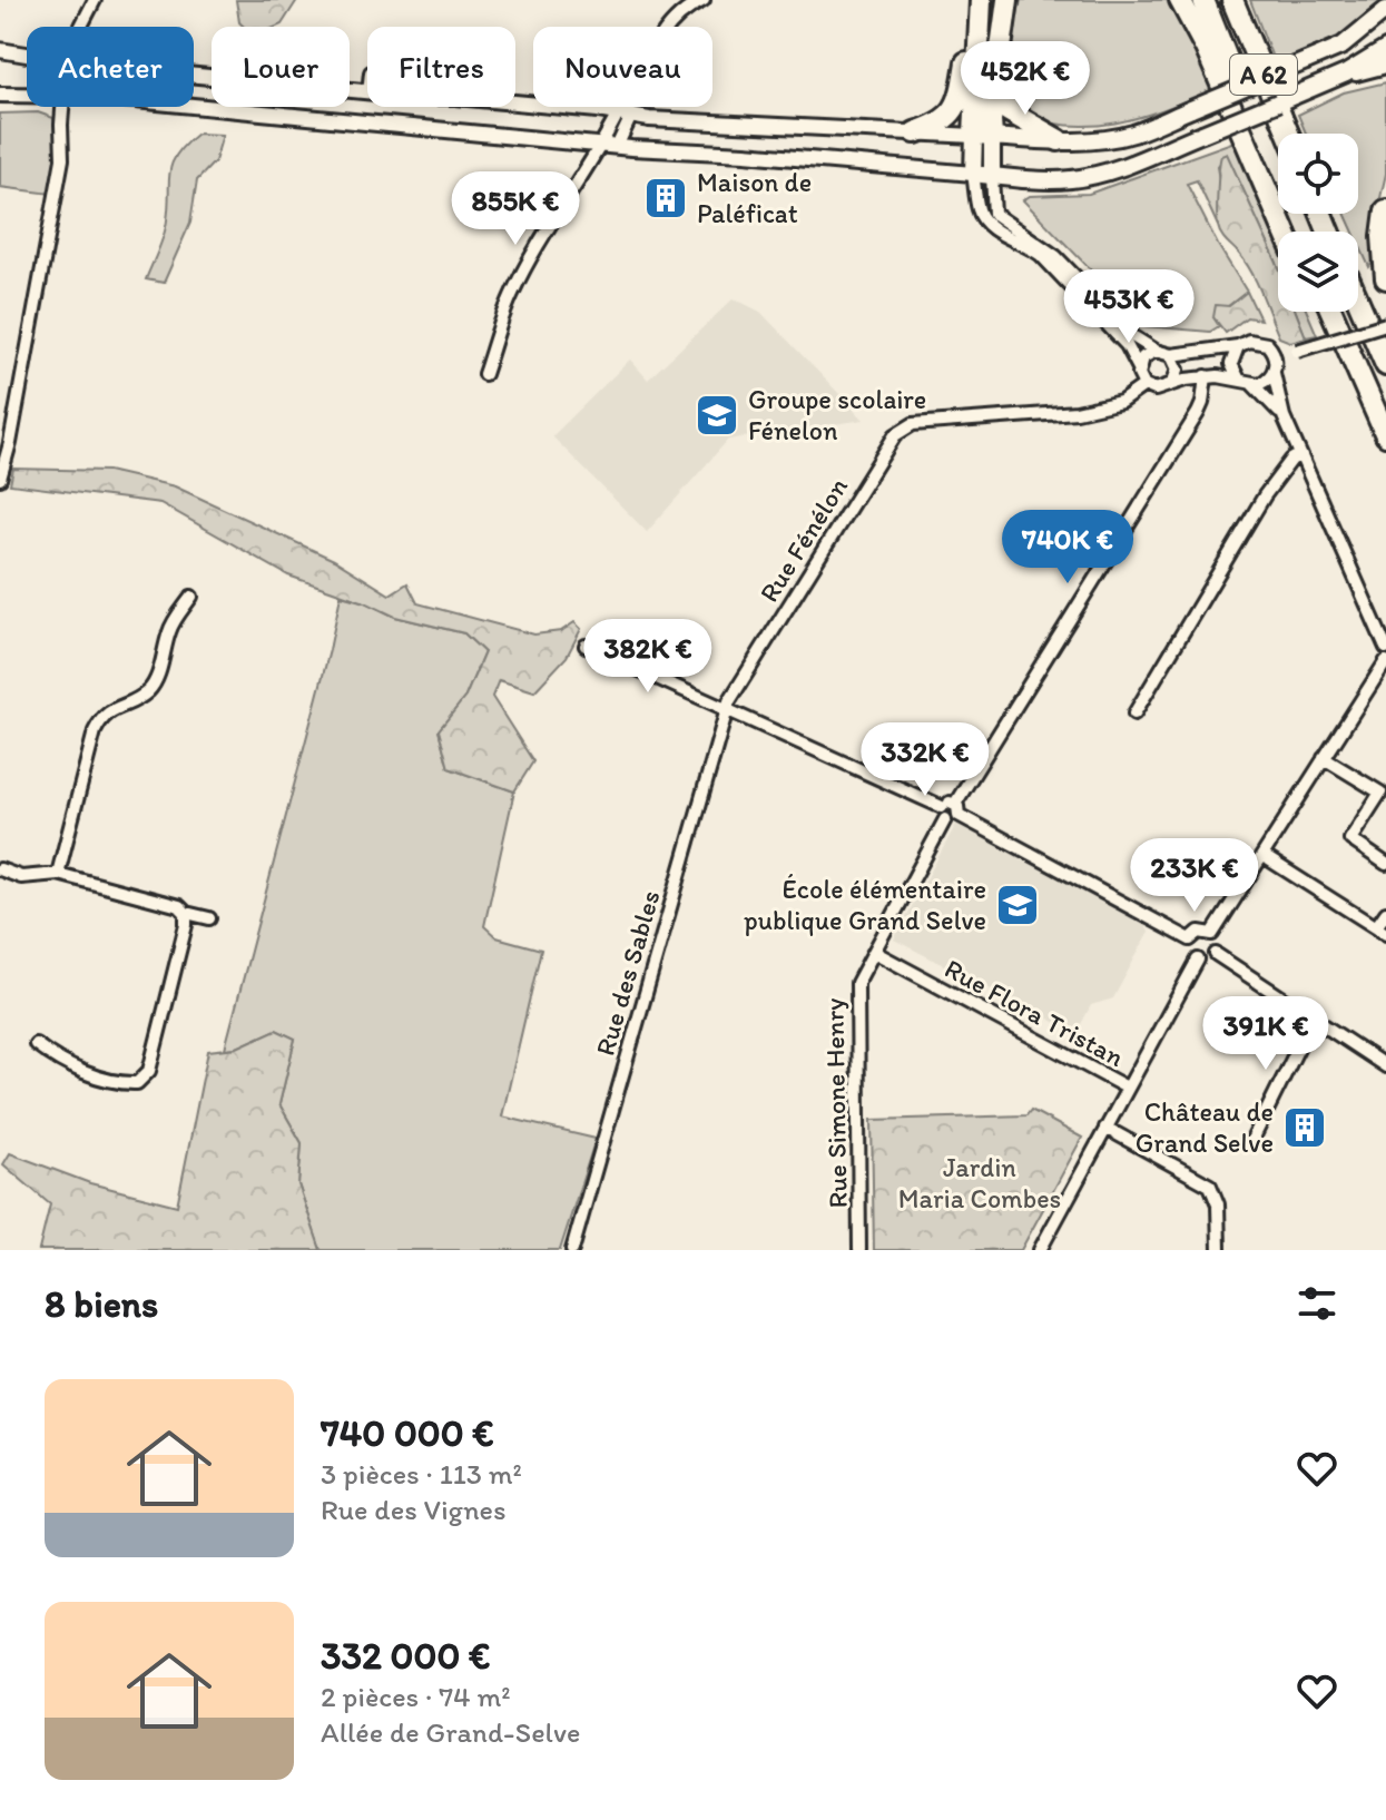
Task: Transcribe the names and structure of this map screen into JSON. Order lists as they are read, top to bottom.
{
  "streets": {
    "highway": ["A 62"],
    "street": [
      "Rue Fénélon",
      "Rue des Sables",
      "Rue Flora Tristan",
      "Rue Simone Henry"
    ]
  },
  "crossings": [
    ["Rue Fénélon", "Rue des Sables"],
    ["Rue Flora Tristan", "Rue Simone Henry"]
  ],
  "parks": ["Jardin Maria Combes"],
  "places": {
    "building": ["Maison de Paléficat", "Château de Grand Selve"],
    "school or university": ["Groupe scolaire Fénelon", "École élémentaire publique Grand Selve"]
  },
  "page": {
    "chip": [
      "Acheter",
      "Louer",
      "Filtres",
      "Nouveau"
    ],
    "price": [
      "452K €",
      "855K €",
      "453K €",
      "740K €",
      "382K €",
      "332K €",
      "233K €",
      "391K €"
    ],
    "heading": "8 biens",
    "list": [
      {
        "name": "740 000 €",
        "note": "3 pièces · 113 m² · Rue des Vignes"
      },
      {
        "name": "332 000 €",
        "note": "2 pièces · 74 m² · Allée de Grand-Selve"
      }
    ]
  }
}
